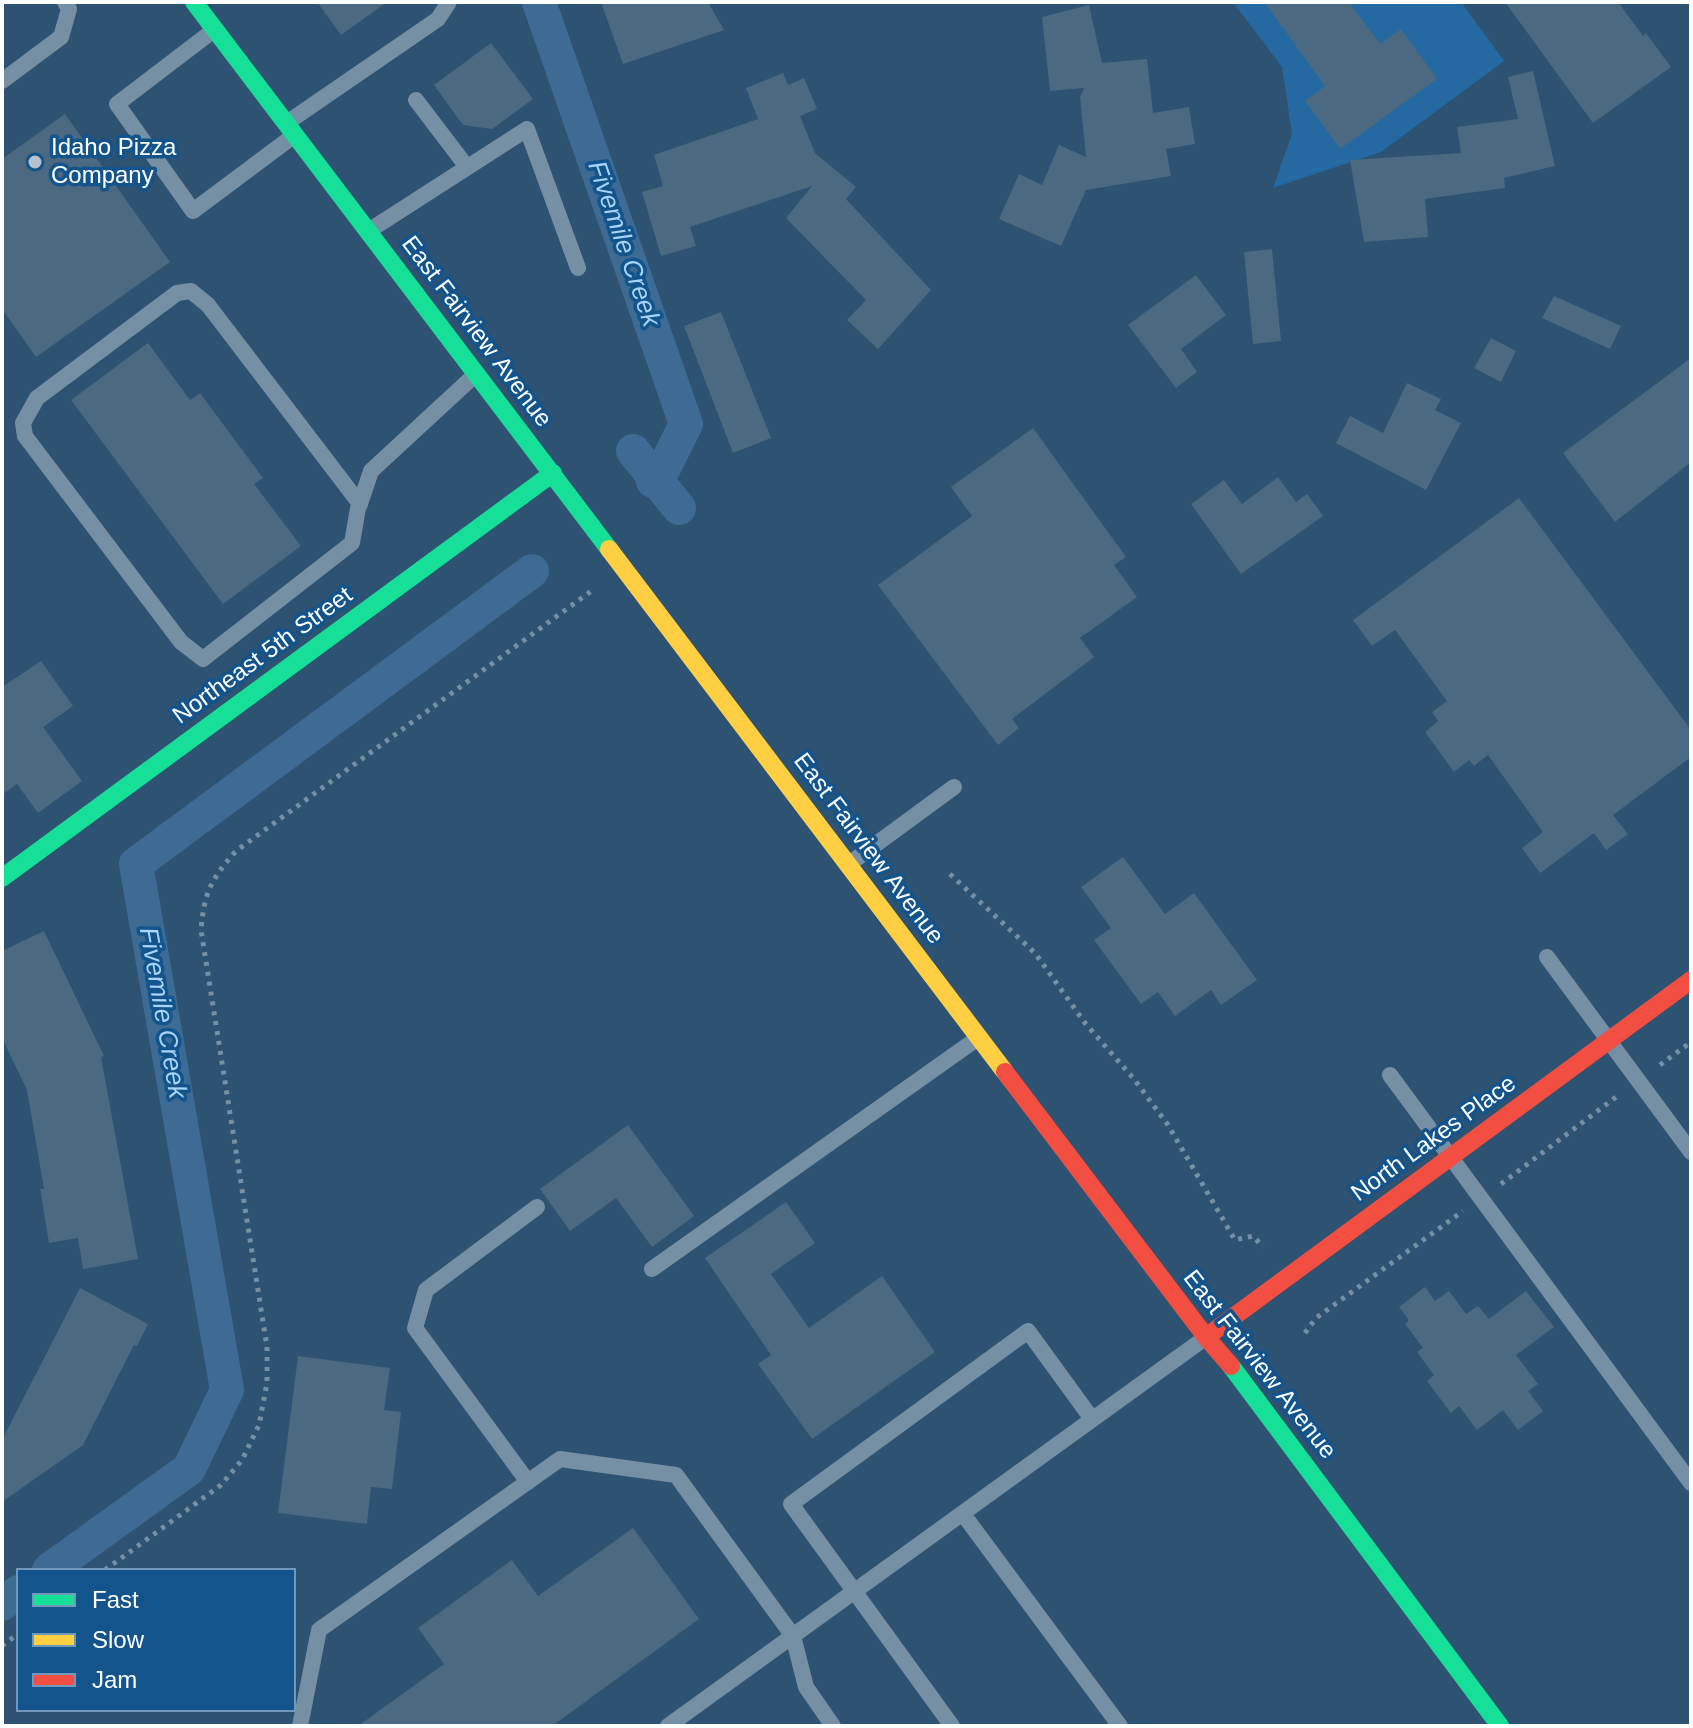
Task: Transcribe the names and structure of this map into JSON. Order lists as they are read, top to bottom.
{
  "streets": {
    "main road": ["East Fairview Avenue", "Northeast 5th Street", "North Lakes Place"]
  },
  "crossings": [
    ["East Fairview Avenue", "Northeast 5th Street"],
    ["East Fairview Avenue", "North Lakes Place"]
  ],
  "water": ["Fivemile Creek"],
  "places": ["Idaho Pizza Company"],
  "legend": ["Fast", "Slow", "Jam"]
}
